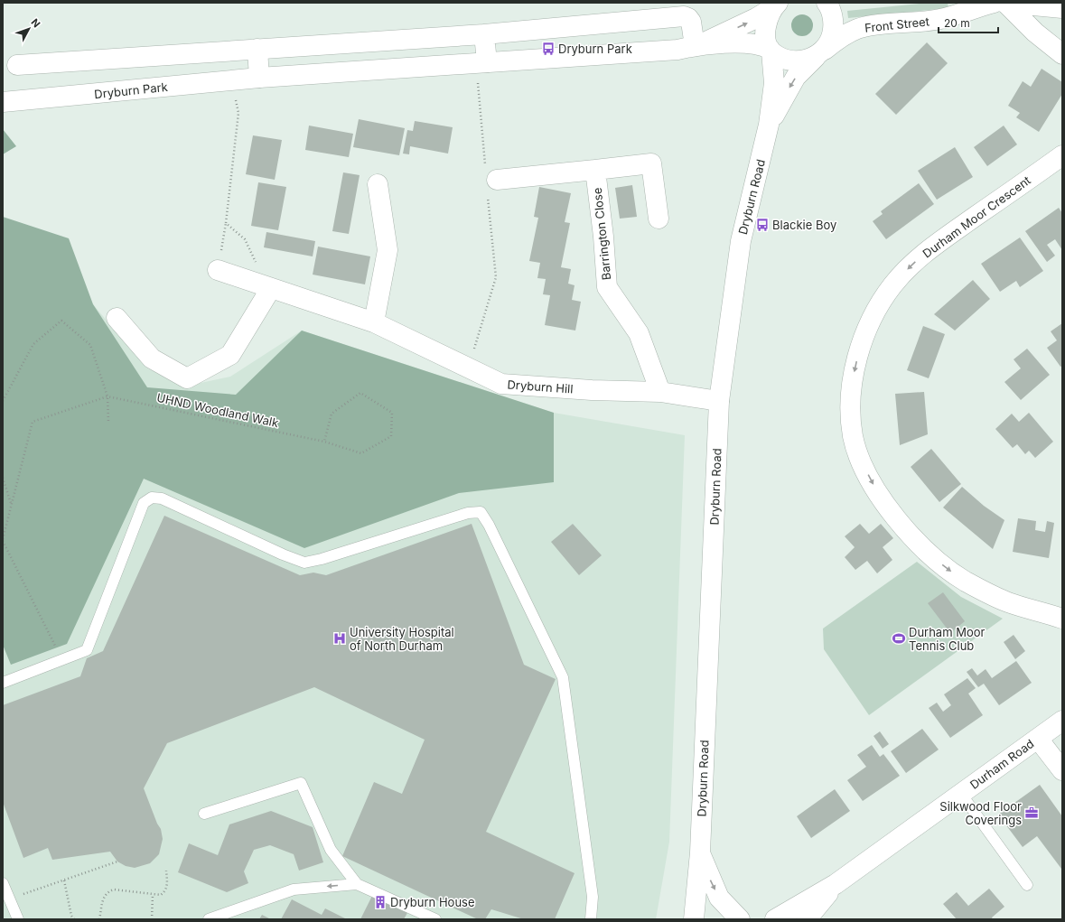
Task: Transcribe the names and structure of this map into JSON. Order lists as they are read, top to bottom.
{
  "streets": {
    "street": [
      "Front Street",
      "Dryburn Park",
      "Dryburn Road",
      "Durham Moor Crescent",
      "Barrington Close",
      "Dryburn Hill",
      "Durham Road"
    ],
    "path": ["UHND Woodland Walk"]
  },
  "crossings": [
    ["Front Street", "Dryburn Park"],
    ["Front Street", "Dryburn Road"],
    ["Dryburn Park", "Dryburn Road"],
    ["Dryburn Road", "Dryburn Hill"],
    ["Barrington Close", "Dryburn Hill"]
  ],
  "places": {
    "bus stop": ["Dryburn Park", "Blackie Boy"],
    "hospital": ["University Hospital of North Durham"],
    "sports": ["Durham Moor Tennis Club"],
    "office": ["Silkwood Floor Coverings"],
    "building": ["Dryburn House"]
  },
  "scale_bar": "20 m",
  "north": "top right"
}
